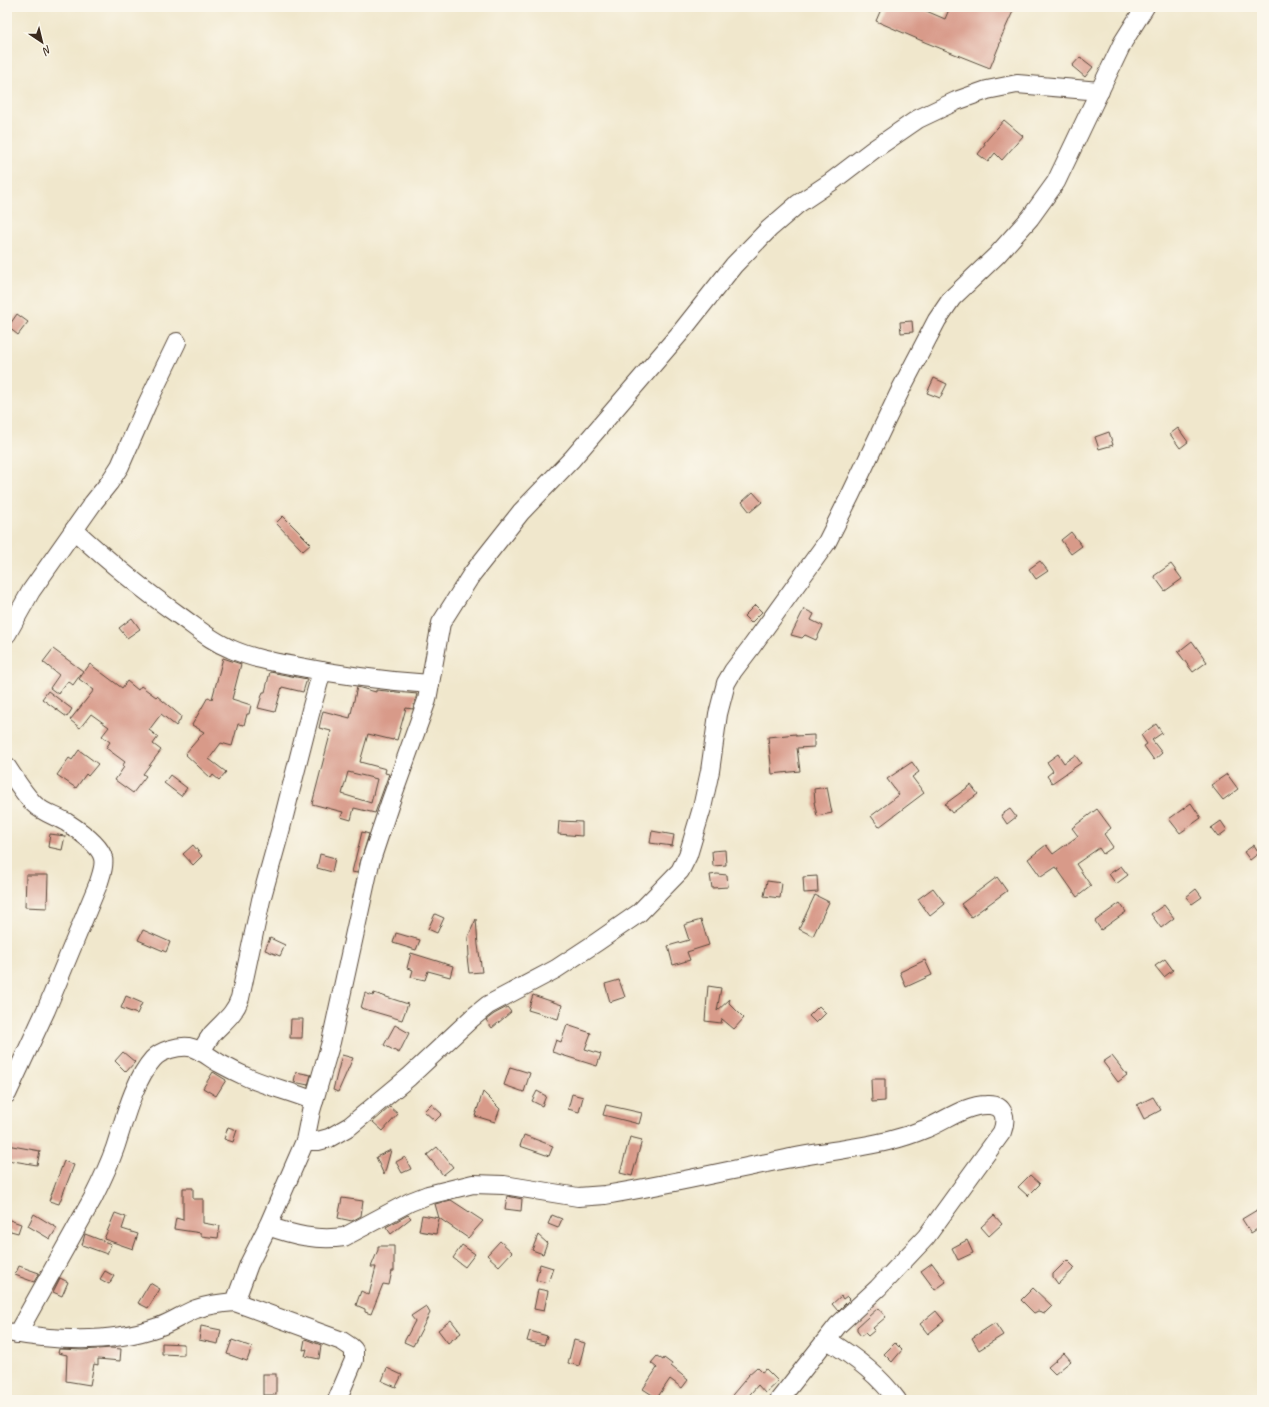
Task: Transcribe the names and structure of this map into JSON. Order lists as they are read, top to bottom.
{
  "north": "bottom right"
}
